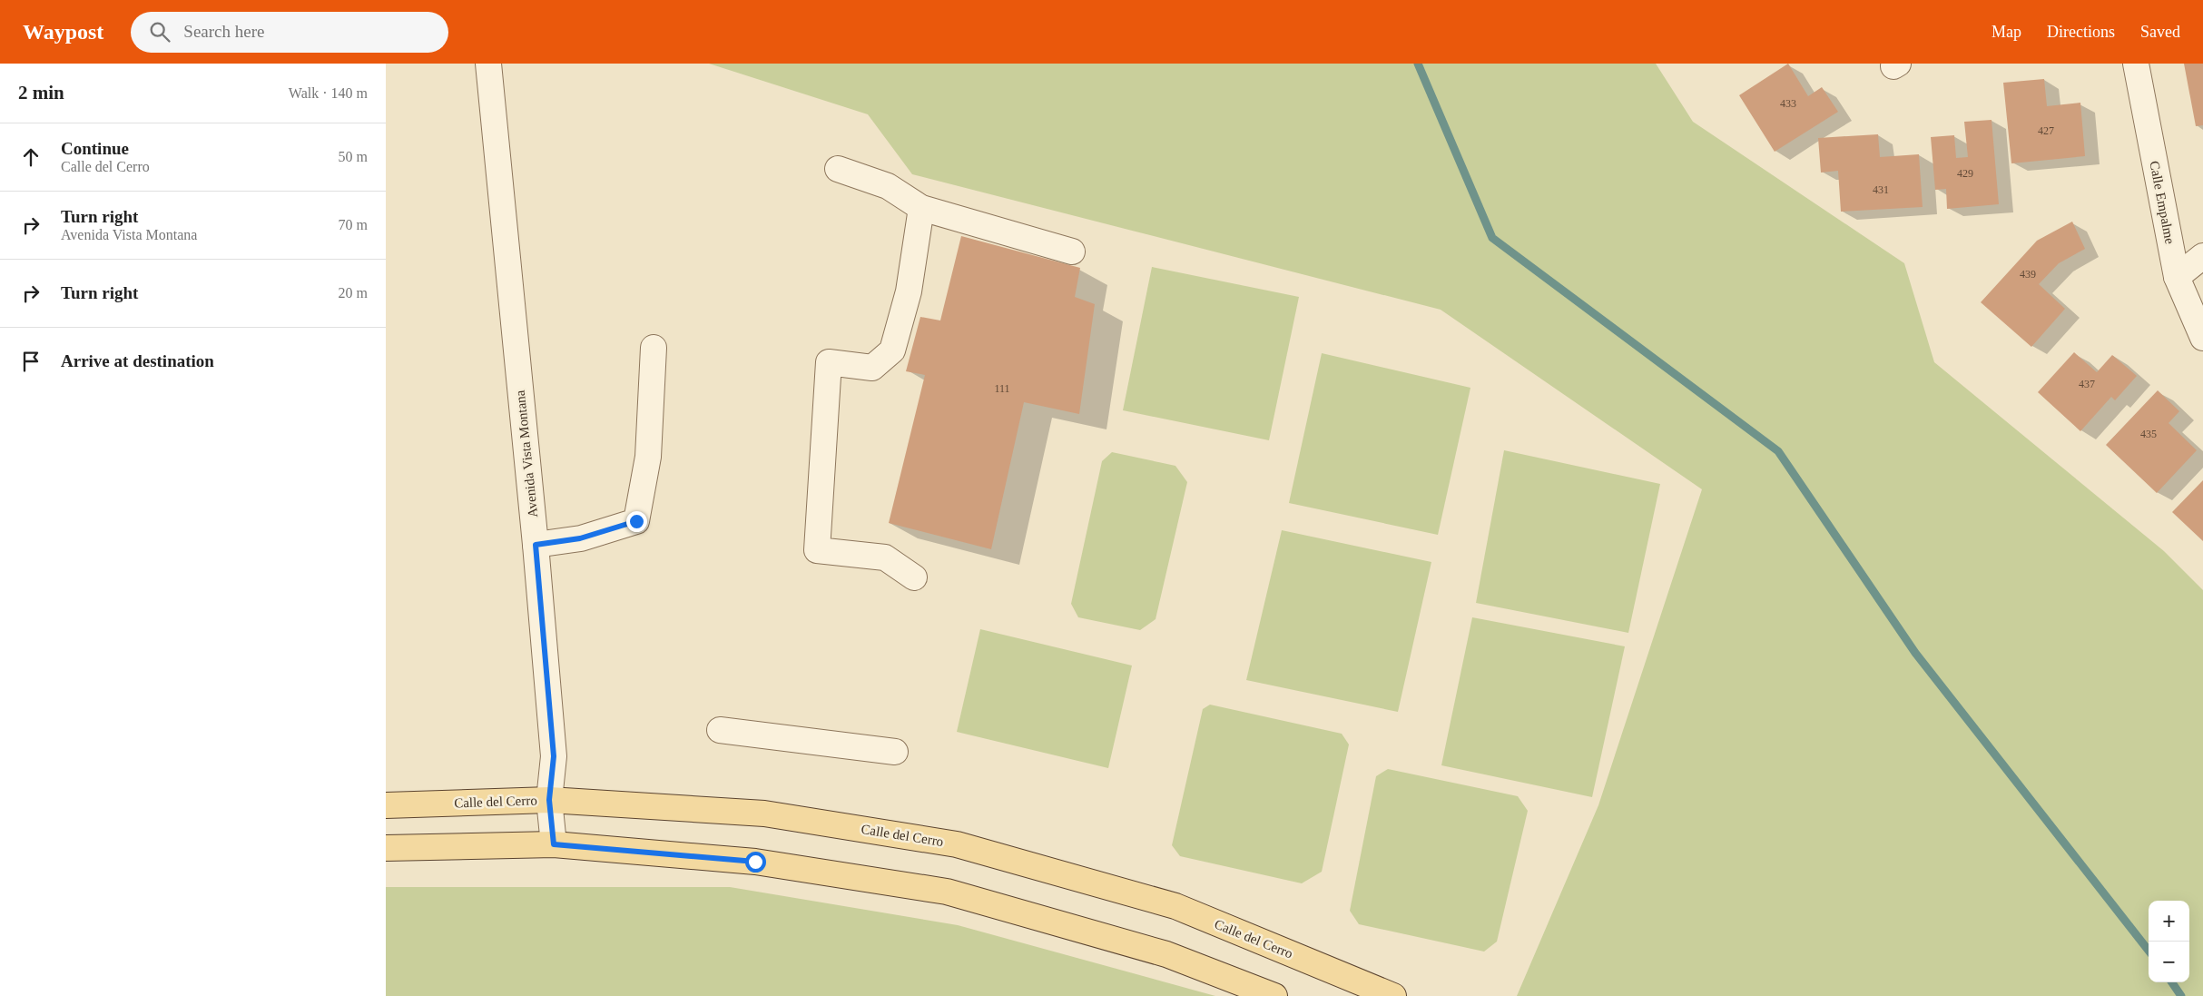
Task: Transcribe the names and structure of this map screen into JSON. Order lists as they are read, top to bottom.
{
  "streets": {
    "main road": ["Calle del Cerro"],
    "street": ["Calle Empalme", "Avenida Vista Montana"]
  },
  "crossings": [
    ["Avenida Vista Montana", "Calle del Cerro"]
  ],
  "house_numbers": [
    "433",
    "427",
    "429",
    "431",
    "439",
    "437",
    "111",
    "435"
  ],
  "page": {
    "header": "Waypost",
    "search": "Search here",
    "nav": ["Map", "Directions", "Saved"],
    "heading": ["2 min", "Walk · 140 m"],
    "list": [
      ["Continue", "Calle del Cerro", "50 m"],
      ["Turn right", "Avenida Vista Montana", "70 m"],
      ["Turn right", "20 m"],
      "Arrive at destination"
    ],
    "map_buttons": ["+", "−"]
  }
}
